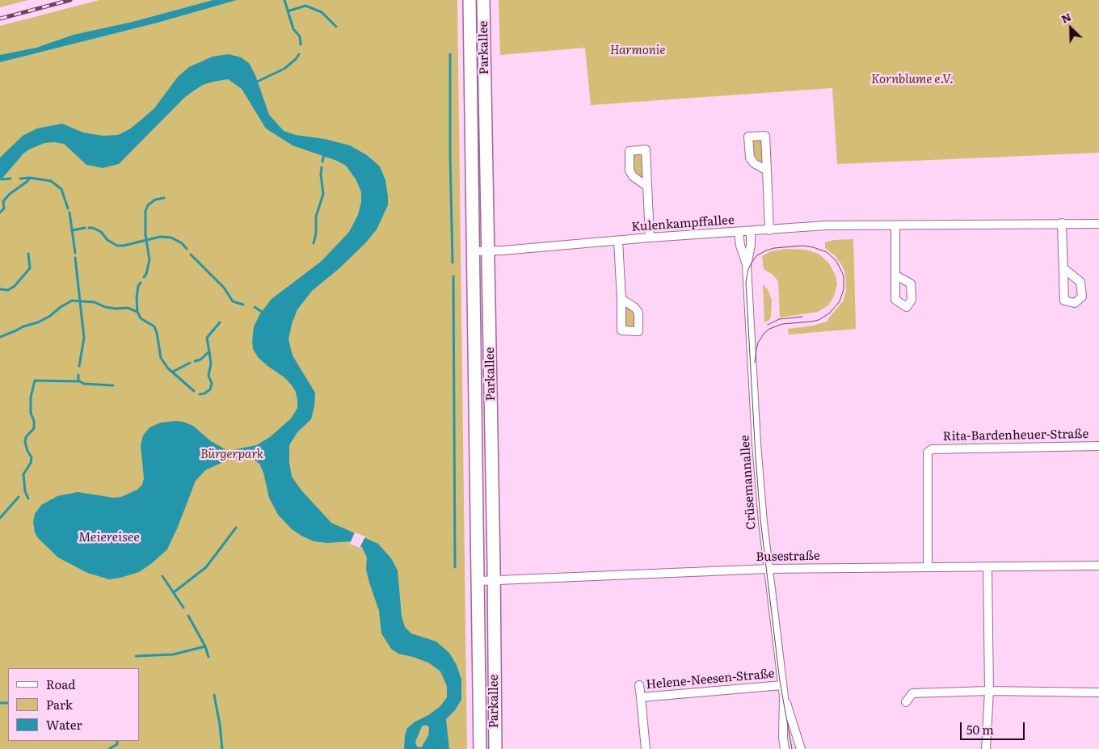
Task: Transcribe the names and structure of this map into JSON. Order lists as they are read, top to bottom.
{
  "streets": {
    "main road": ["Parkallee"],
    "street": [
      "Kulenkampffallee",
      "Rita-Bardenheuer-Straße",
      "Crüsemannallee",
      "Busestraße",
      "Helene-Neesen-Straße"
    ]
  },
  "crossings": [
    ["Parkallee", "Kulenkampffallee"],
    ["Parkallee", "Busestraße"],
    ["Kulenkampffallee", "Crüsemannallee"],
    ["Rita-Bardenheuer-Straße", "Busestraße"],
    ["Crüsemannallee", "Busestraße"],
    ["Crüsemannallee", "Helene-Neesen-Straße"]
  ],
  "water": ["Meiereisee"],
  "parks": ["Harmonie", "Kornblume e.V.", "Bürgerpark"],
  "legend": ["Road", "Park", "Water"],
  "scale_bar": "50 m",
  "north": "top left"
}
